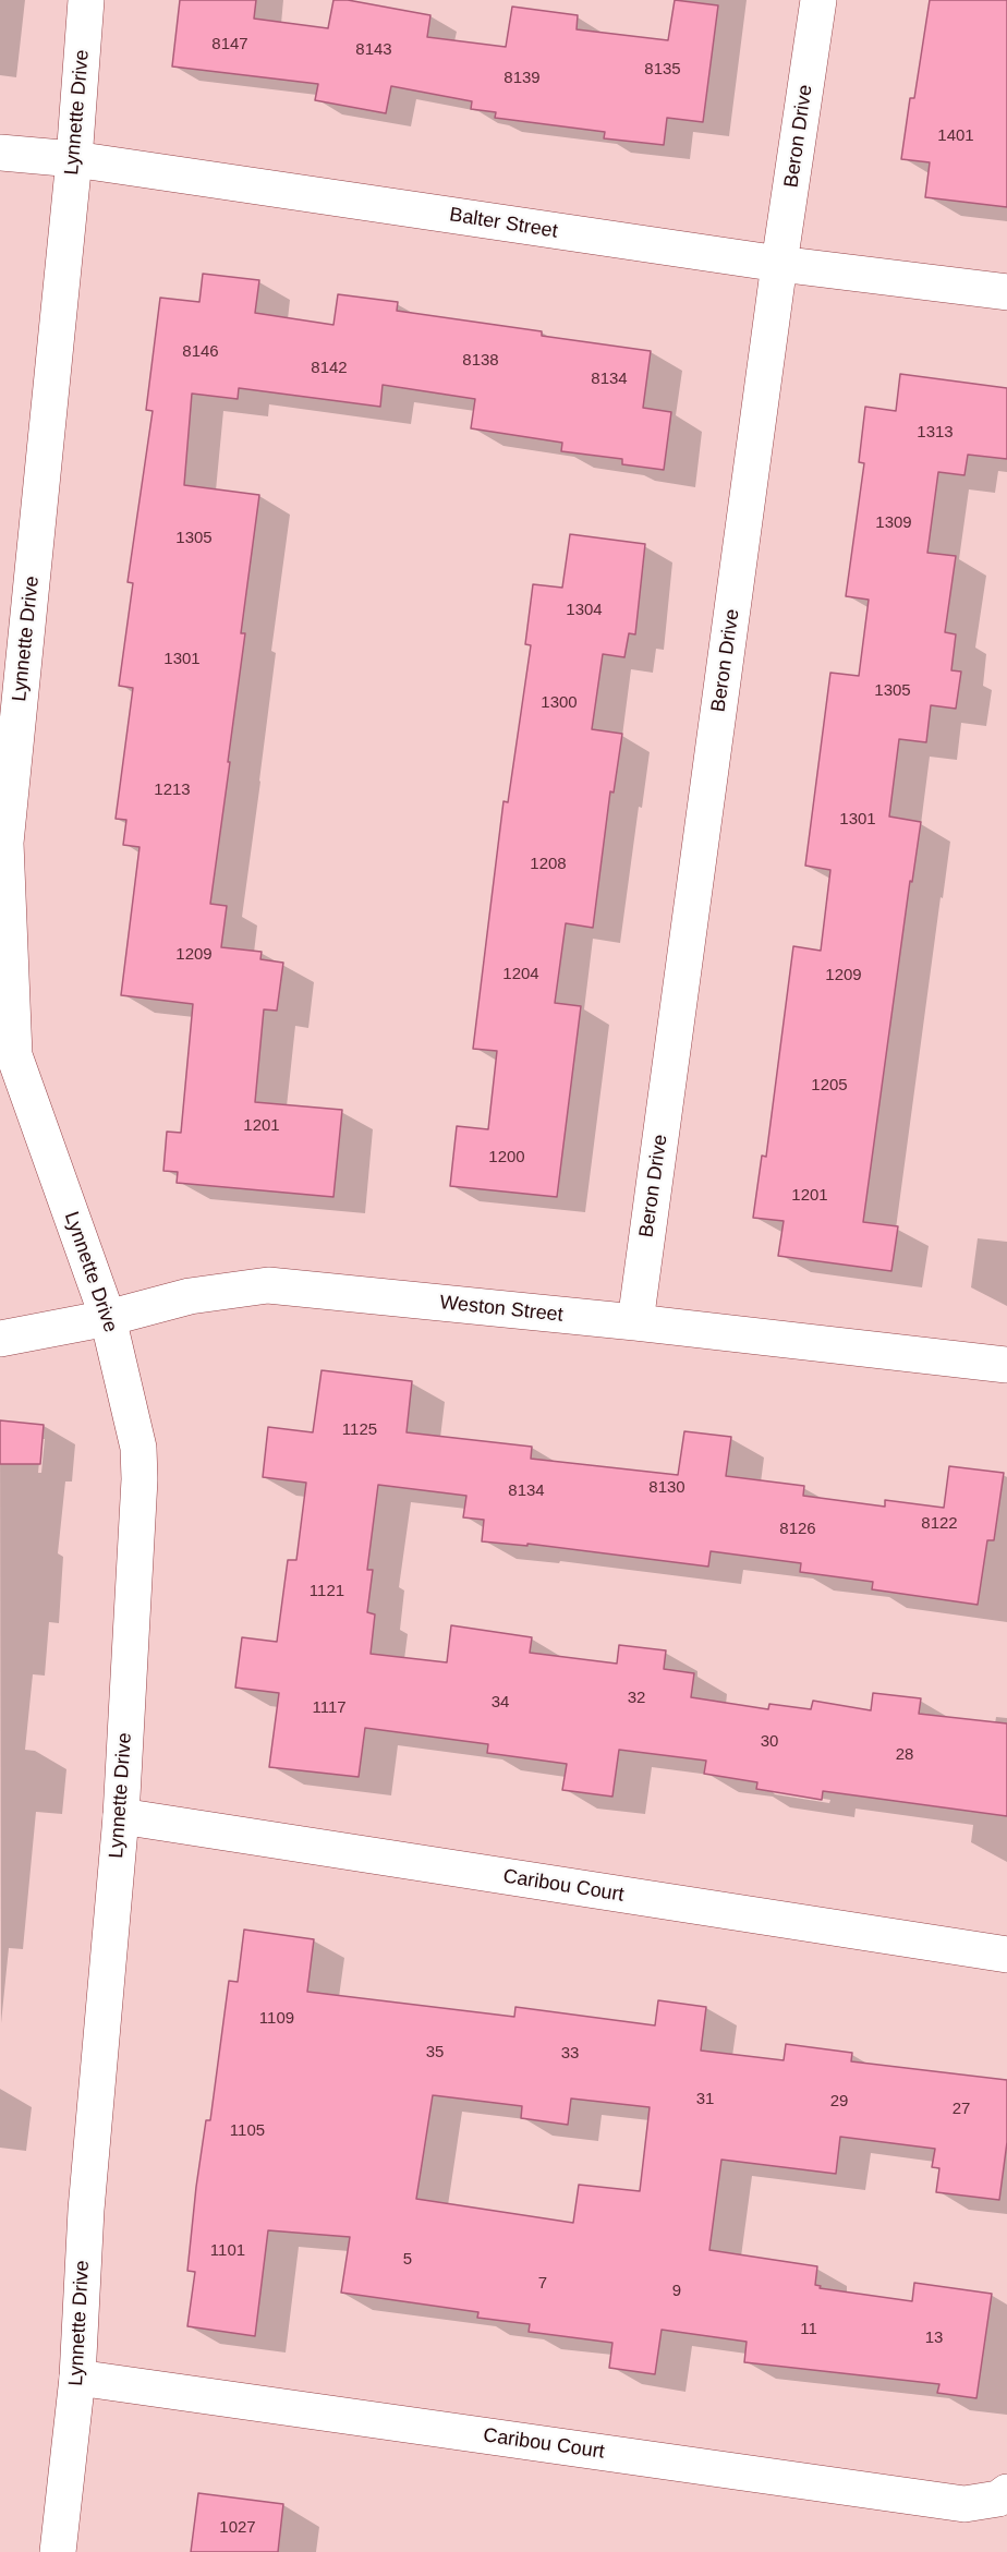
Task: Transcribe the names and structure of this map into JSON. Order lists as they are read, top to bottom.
{
  "streets": {
    "street": [
      "Lynnette Drive",
      "Beron Drive",
      "Balter Street",
      "Weston Street",
      "Caribou Court"
    ]
  },
  "crossings": [
    ["Lynnette Drive", "Balter Street"],
    ["Lynnette Drive", "Weston Street"],
    ["Lynnette Drive", "Caribou Court"],
    ["Beron Drive", "Balter Street"],
    ["Beron Drive", "Weston Street"]
  ],
  "house_numbers": [
    "8147",
    "8143",
    "8135",
    "8139",
    "1401",
    "8146",
    "8138",
    "8142",
    "8134",
    "1313",
    "1309",
    "1305",
    "1304",
    "1301",
    "1305",
    "1300",
    "1213",
    "1301",
    "1208",
    "1209",
    "1204",
    "1209",
    "1205",
    "1201",
    "1200",
    "1201",
    "1125",
    "8130",
    "8134",
    "8122",
    "8126",
    "1121",
    "32",
    "34",
    "1117",
    "30",
    "28",
    "1109",
    "35",
    "33",
    "31",
    "29",
    "27",
    "1105",
    "1101",
    "5",
    "7",
    "9",
    "11",
    "13",
    "1027"
  ]
}
